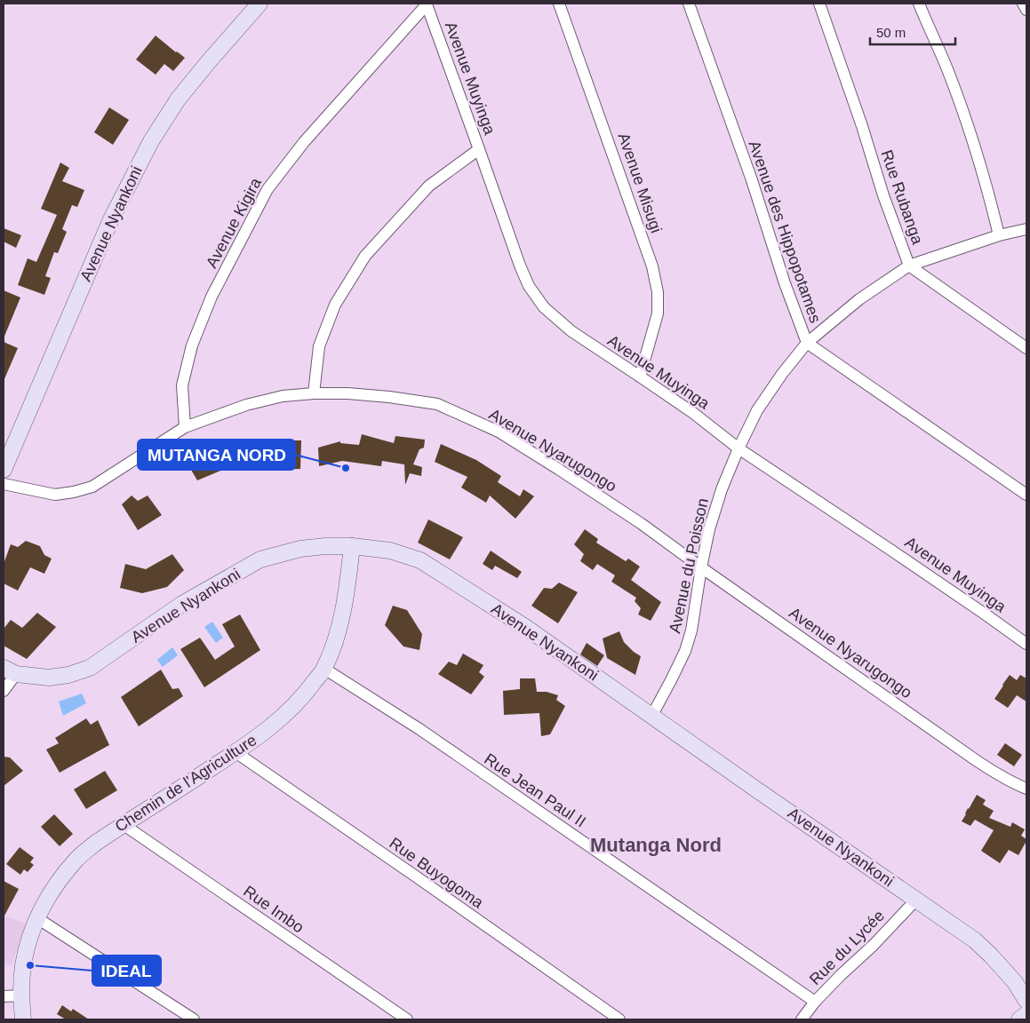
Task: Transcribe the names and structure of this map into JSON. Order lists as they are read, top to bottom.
{
  "streets": {
    "street": [
      "Avenue Muyinga",
      "Avenue Misugi",
      "Rue Rubanga",
      "Avenue Kigira",
      "Avenue Nyankoni",
      "Avenue des Hippopotames",
      "Avenue Nyarugongo",
      "Avenue du Poisson",
      "Chemin de l'Agriculture",
      "Rue Jean Paul II",
      "Rue Buyogoma",
      "Rue Imbo",
      "Rue du Lycée"
    ]
  },
  "crossings": [
    ["Avenue Muyinga", "Avenue Misugi"],
    ["Avenue Muyinga", "Avenue Kigira"],
    ["Avenue Muyinga", "Avenue du Poisson"],
    ["Rue Rubanga", "Avenue du Poisson"],
    ["Avenue Kigira", "Avenue Nyarugongo"],
    ["Avenue Nyankoni", "Avenue du Poisson"],
    ["Avenue Nyankoni", "Chemin de l'Agriculture"],
    ["Avenue Nyankoni", "Rue du Lycée"],
    ["Avenue des Hippopotames", "Avenue du Poisson"],
    ["Avenue Nyarugongo", "Avenue du Poisson"],
    ["Chemin de l'Agriculture", "Rue Jean Paul II"],
    ["Chemin de l'Agriculture", "Rue Buyogoma"],
    ["Chemin de l'Agriculture", "Rue Imbo"],
    ["Rue Jean Paul II", "Rue du Lycée"]
  ],
  "districts": ["Mutanga Nord"],
  "places": ["MUTANGA NORD", "IDEAL"],
  "scale_bar": "50 m"
}
